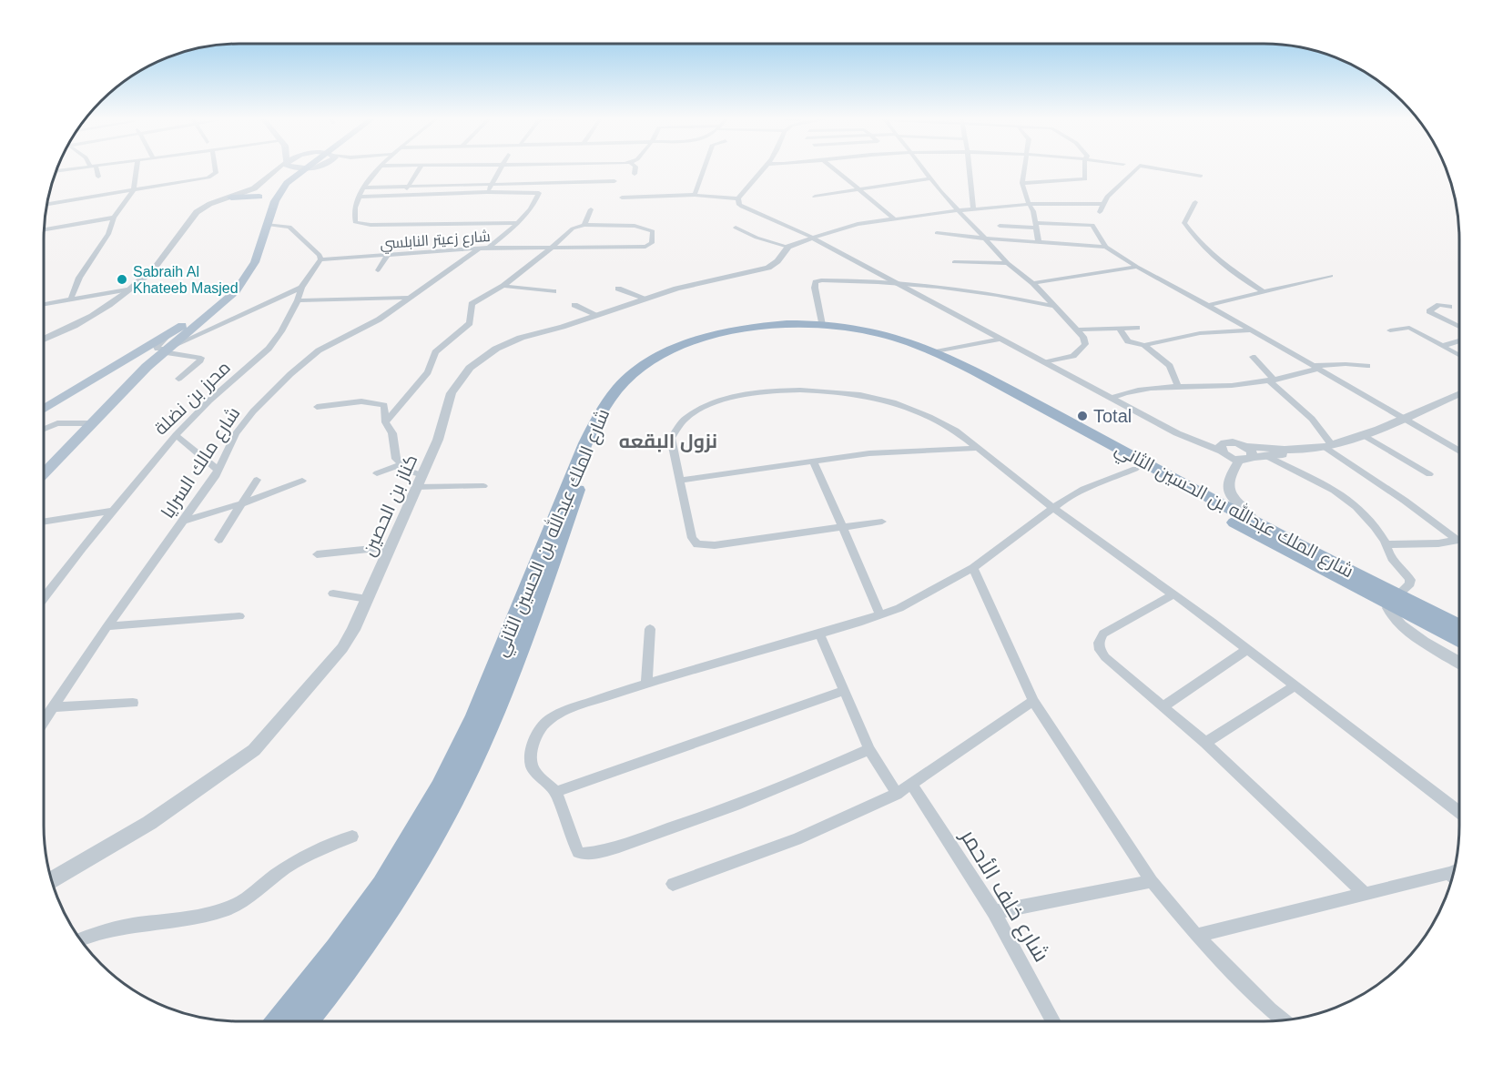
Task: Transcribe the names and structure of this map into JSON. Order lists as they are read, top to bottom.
{
  "streets": {
    "highway": ["شارع الملك عبدالله بن الحسين الثاني"],
    "street": [
      "شارع زعيتر النابلسي",
      "محرز بن نضلة",
      "شارع مالك السرايا",
      "كناز بن الحصين",
      "شارع خلف الأحمر"
    ]
  },
  "crossings": [
    ["شارع زعيتر النابلسي", "محرز بن نضلة"],
    ["شارع زعيتر النابلسي", "شارع مالك السرايا"]
  ],
  "districts": ["نزول البقعه"],
  "places": ["Sabraih Al Khateeb Masjed", "Total"]
}
